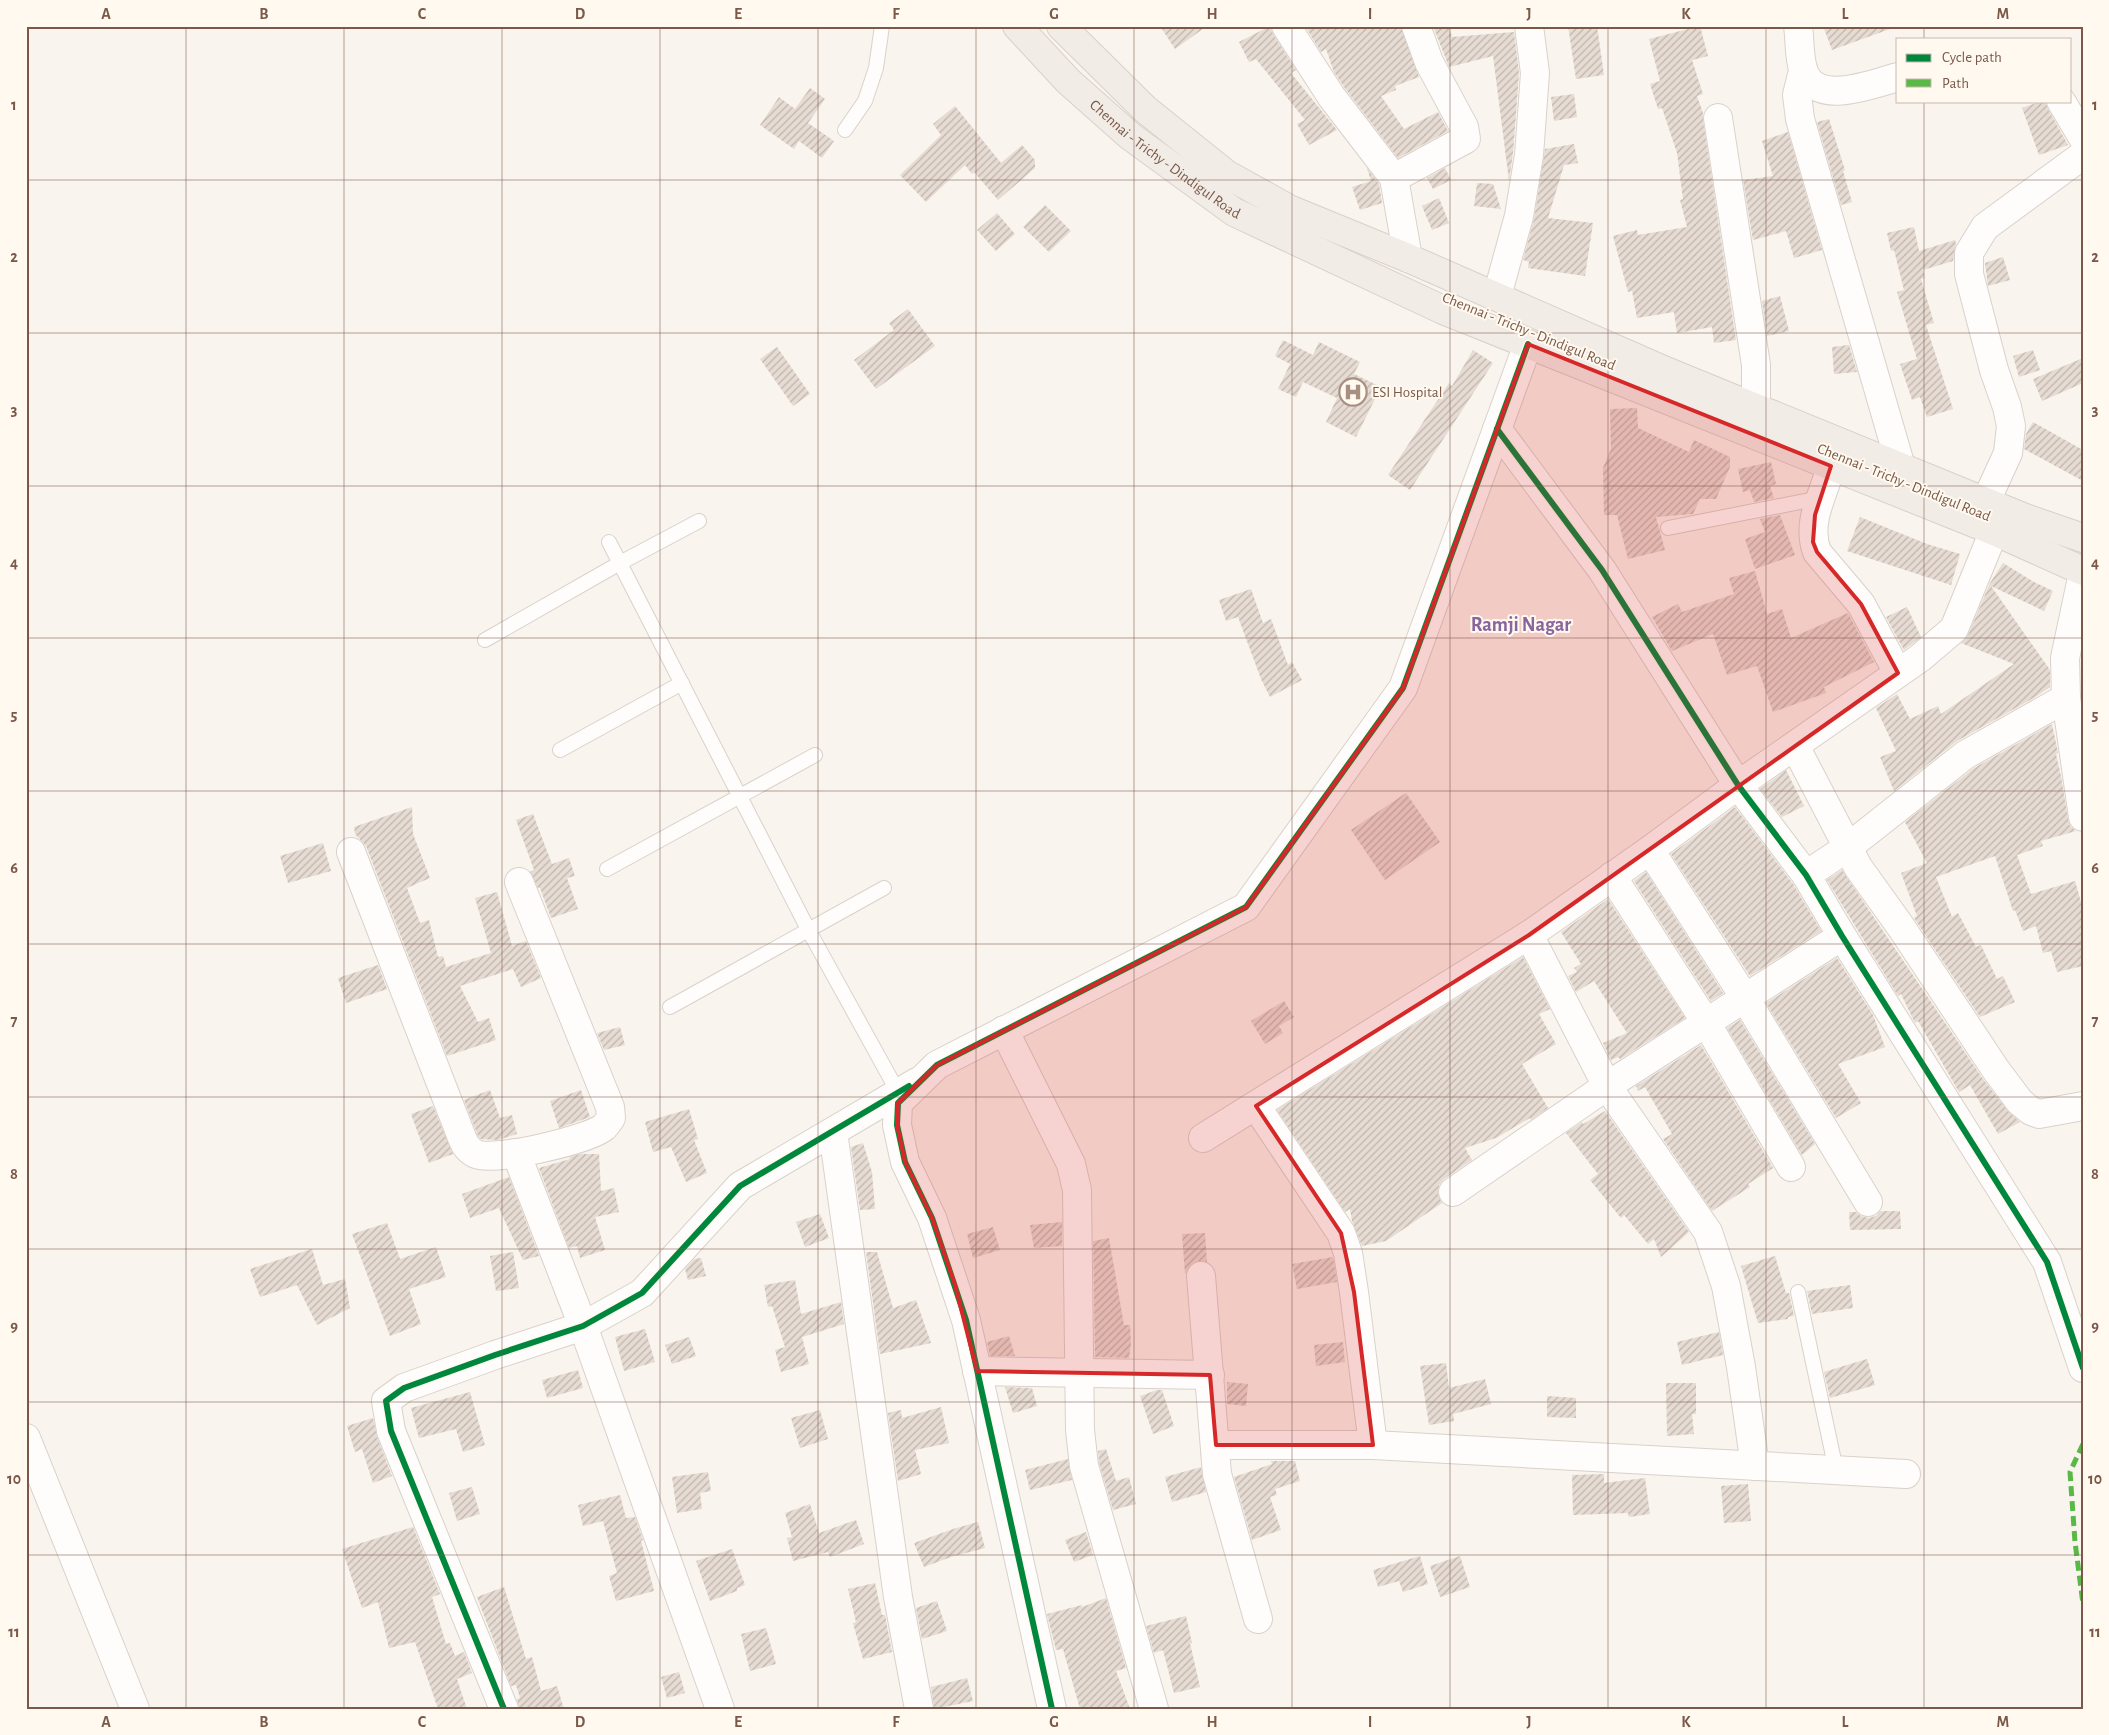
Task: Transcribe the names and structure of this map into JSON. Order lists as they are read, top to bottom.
{
  "streets": {
    "highway": ["Chennai - Trichy - Dindigul Road"]
  },
  "districts": ["Ramji Nagar"],
  "places": {
    "hospital": ["ESI Hospital"]
  },
  "legend": ["Cycle path", "Path"],
  "grid": {
    "columns": [
      "A",
      "B",
      "C",
      "D",
      "E",
      "F",
      "G",
      "H",
      "I",
      "J",
      "K",
      "L",
      "M"
    ],
    "rows": [
      "1",
      "2",
      "3",
      "4",
      "5",
      "6",
      "7",
      "8",
      "9",
      "10",
      "11"
    ]
  }
}
